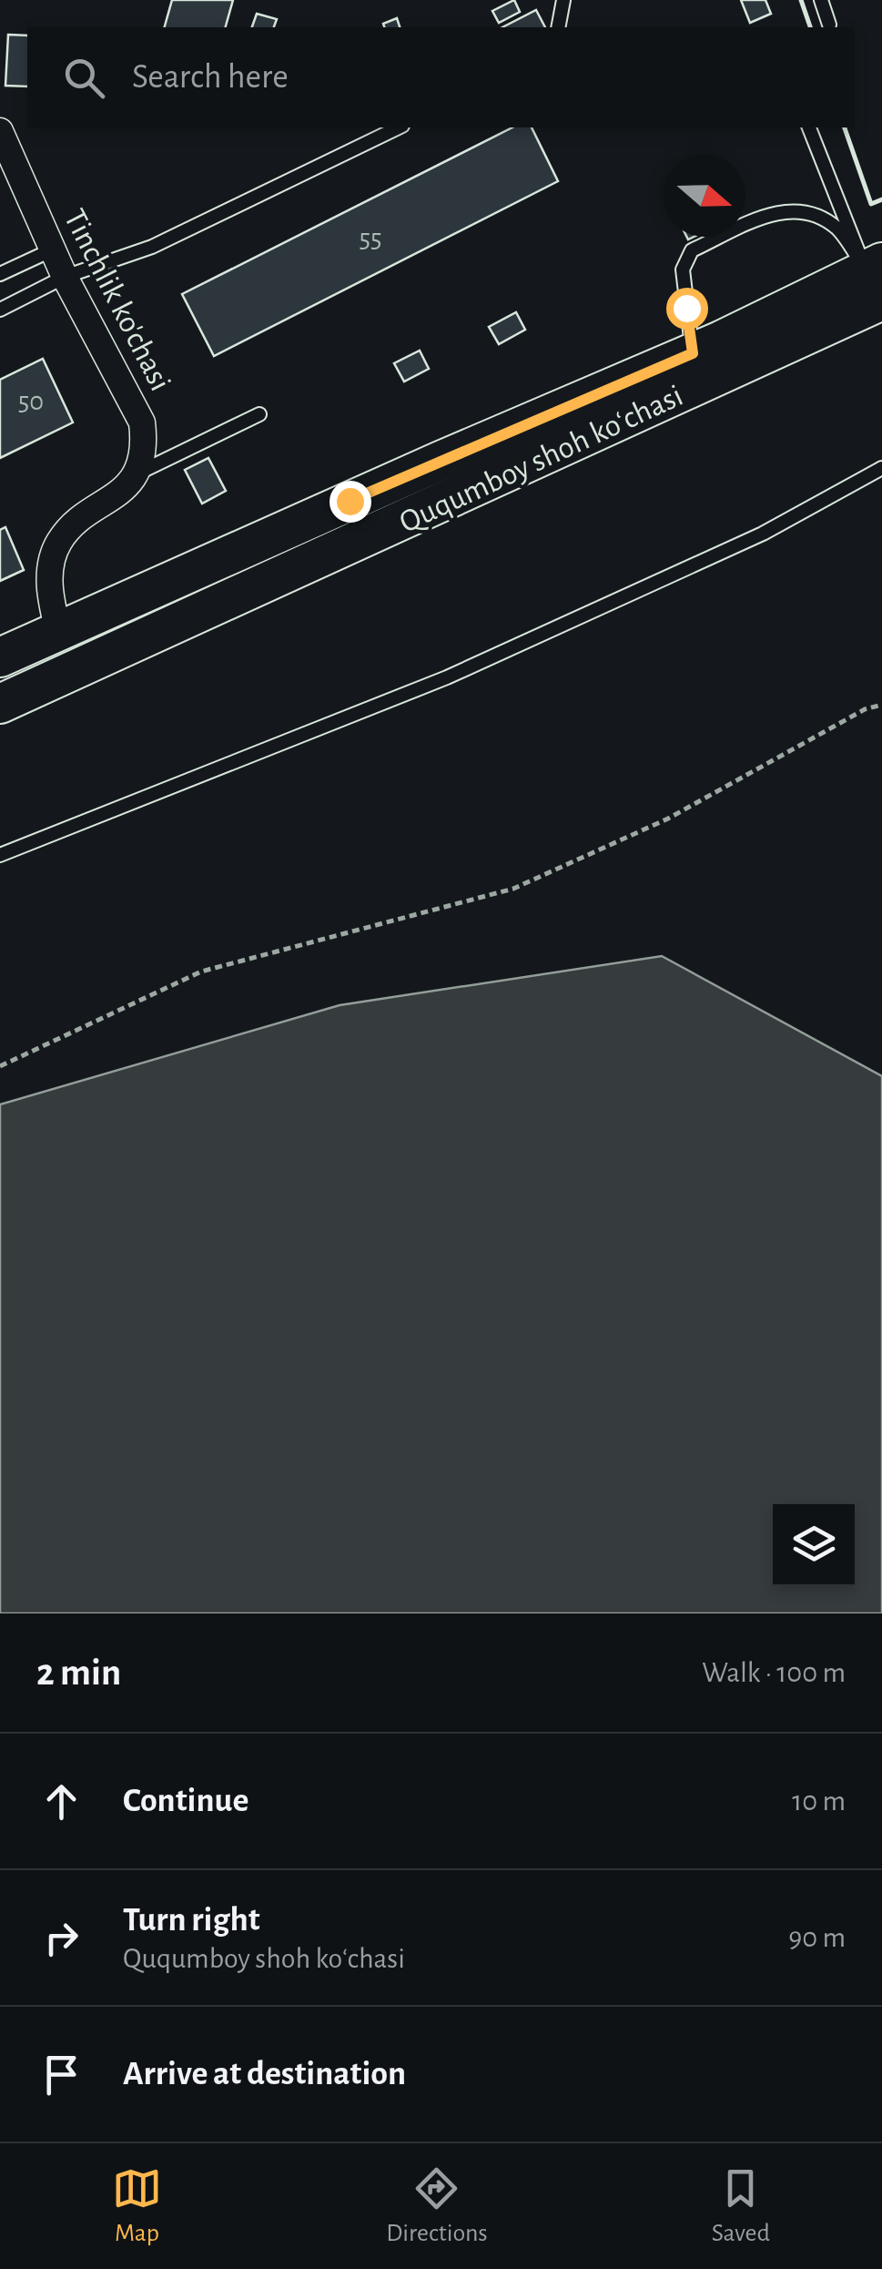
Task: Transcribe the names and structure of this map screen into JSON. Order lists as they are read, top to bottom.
{
  "streets": {
    "main road": ["Ququmboy shoh koʻchasi"],
    "street": ["Tinchlik ko'chasi"]
  },
  "house_numbers": ["55", "50"],
  "north": "right",
  "page": {
    "search": "Search here",
    "heading": ["2 min", "Walk · 100 m"],
    "list": [
      ["Continue", "10 m"],
      ["Turn right", "Ququmboy shoh koʻchasi", "90 m"],
      "Arrive at destination"
    ],
    "nav": ["Map", "Directions", "Saved"]
  }
}
